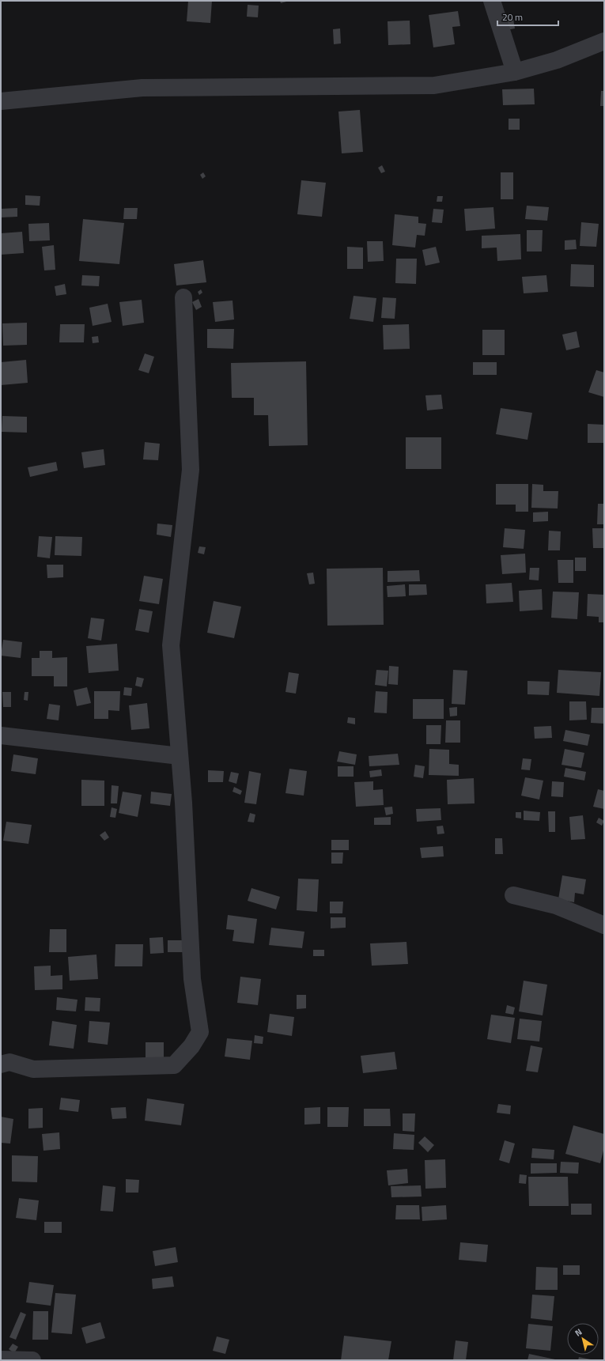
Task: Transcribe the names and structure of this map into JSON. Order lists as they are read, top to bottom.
{
  "scale_bar": "20 m",
  "north": "top left"
}
